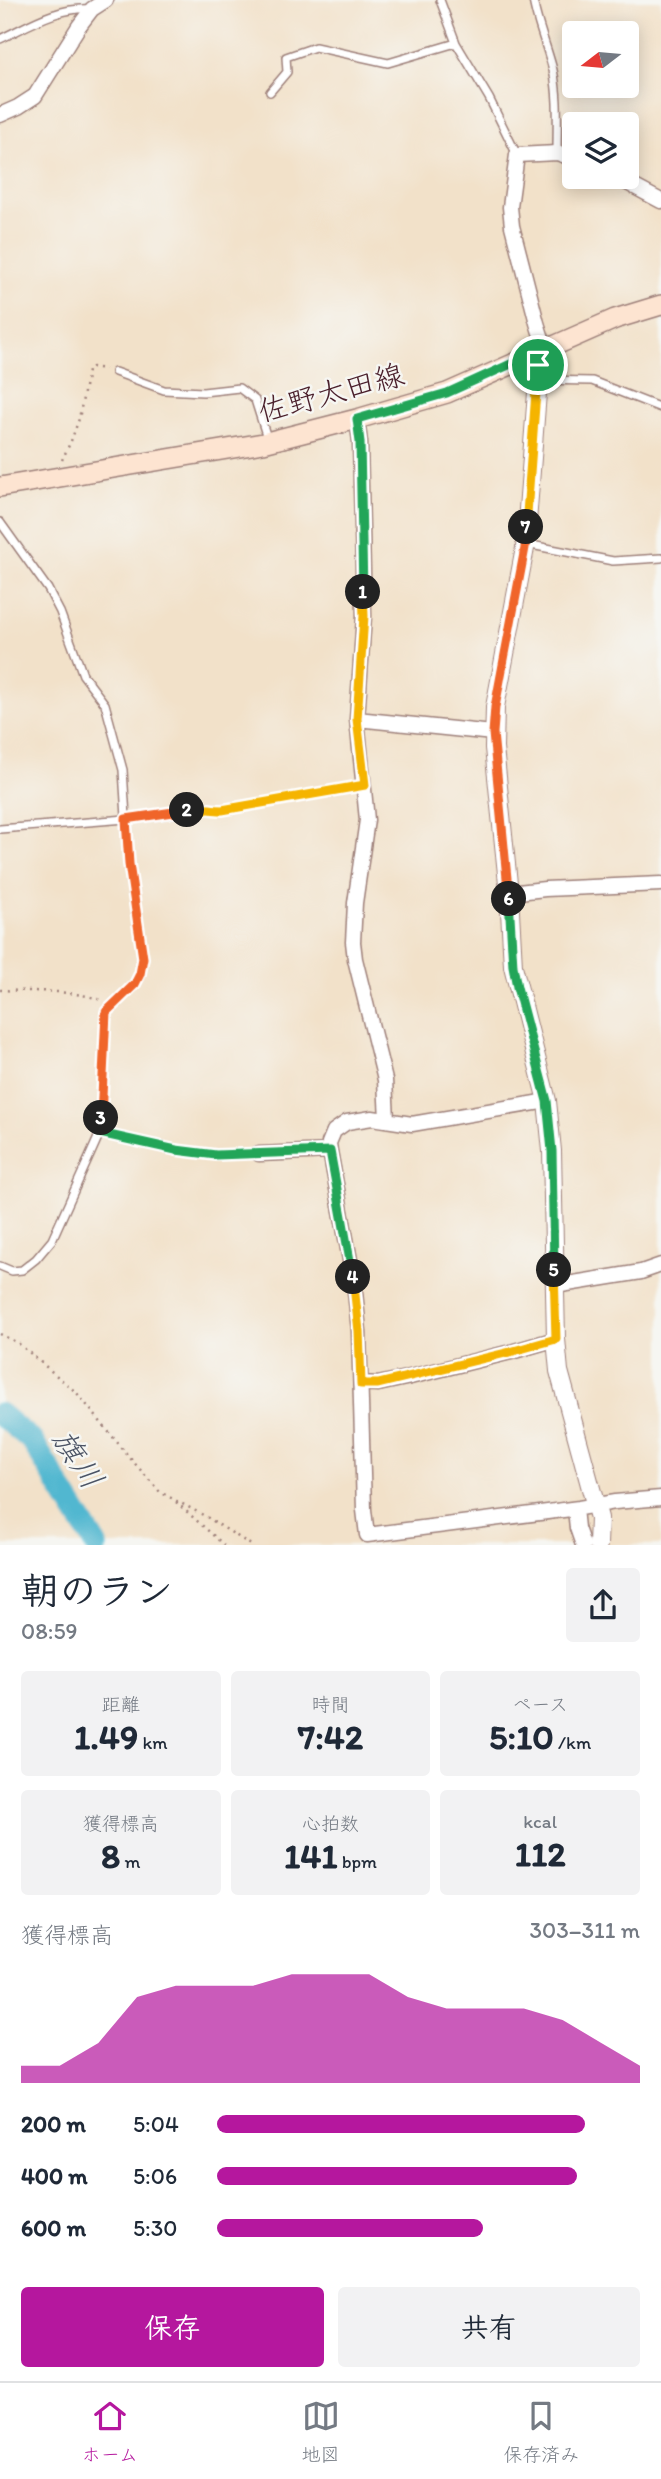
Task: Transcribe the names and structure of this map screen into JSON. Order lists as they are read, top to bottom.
{
  "streets": {
    "main road": ["佐野太田線"]
  },
  "water": ["旗川"],
  "north": "left",
  "page": {
    "pins": [
      "7",
      "1",
      "2",
      "6",
      "3",
      "5",
      "4"
    ],
    "heading": ["朝のラン", "08:59"],
    "stats": [
      ["距離", "1.49 km"],
      ["時間", "7:42"],
      ["ペース", "5:10 /km"],
      ["獲得標高", "8 m"],
      ["心拍数", "141 bpm"],
      ["kcal", "112"]
    ],
    "chart": ["獲得標高", "303–311 m"],
    "list": [
      {
        "name": "200 m",
        "note": "5:04"
      },
      {
        "name": "400 m",
        "note": "5:06"
      },
      {
        "name": "600 m",
        "note": "5:30"
      }
    ],
    "buttons": ["保存", "共有"],
    "tabs": ["ホーム", "地図", "保存済み"]
  }
}
